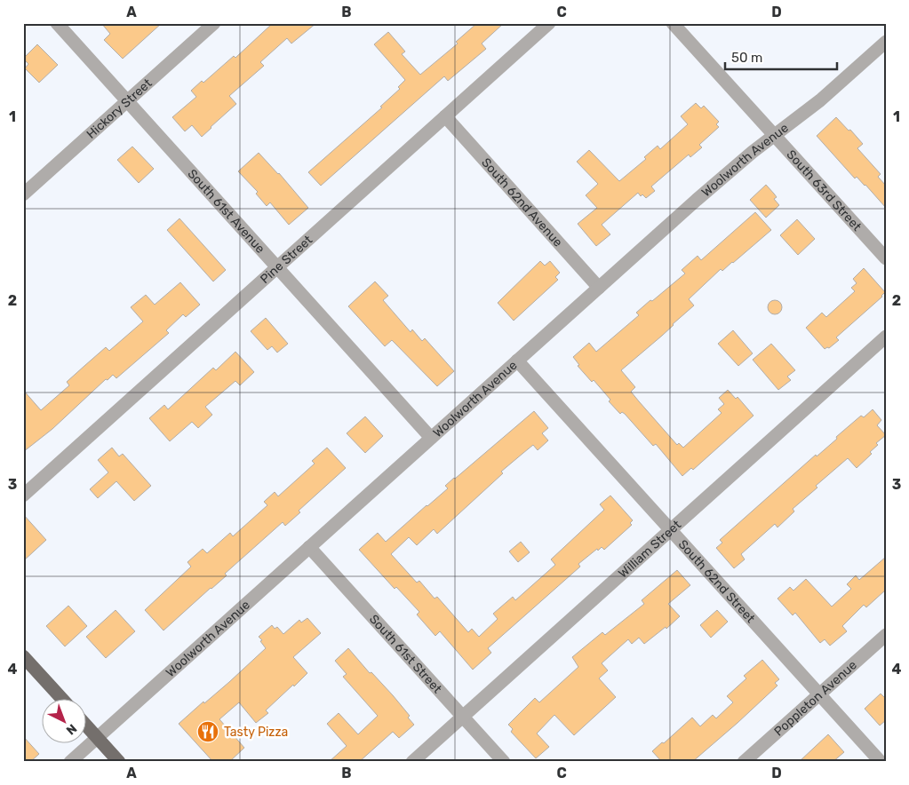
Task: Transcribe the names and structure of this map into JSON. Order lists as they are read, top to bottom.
{
  "streets": {
    "street": [
      "Hickory Street",
      "Woolworth Avenue",
      "South 63rd Street",
      "South 62nd Avenue",
      "South 61st Avenue",
      "Pine Street",
      "William Street",
      "South 62nd Street",
      "South 61st Street",
      "Poppleton Avenue"
    ]
  },
  "crossings": [
    ["Hickory Street", "South 61st Avenue"],
    ["Woolworth Avenue", "South 63rd Street"],
    ["Woolworth Avenue", "South 62nd Avenue"],
    ["Woolworth Avenue", "South 61st Avenue"],
    ["Woolworth Avenue", "South 62nd Street"],
    ["Woolworth Avenue", "South 61st Street"],
    ["South 62nd Avenue", "Pine Street"],
    ["South 61st Avenue", "Pine Street"],
    ["William Street", "South 62nd Street"],
    ["William Street", "South 61st Street"],
    ["South 62nd Street", "Poppleton Avenue"]
  ],
  "places": {
    "restaurant": ["Tasty Pizza"]
  },
  "scale_bar": "50 m",
  "north": "bottom right",
  "grid": {
    "columns": [
      "A",
      "B",
      "C",
      "D"
    ],
    "rows": [
      "1",
      "2",
      "3",
      "4"
    ]
  }
}
